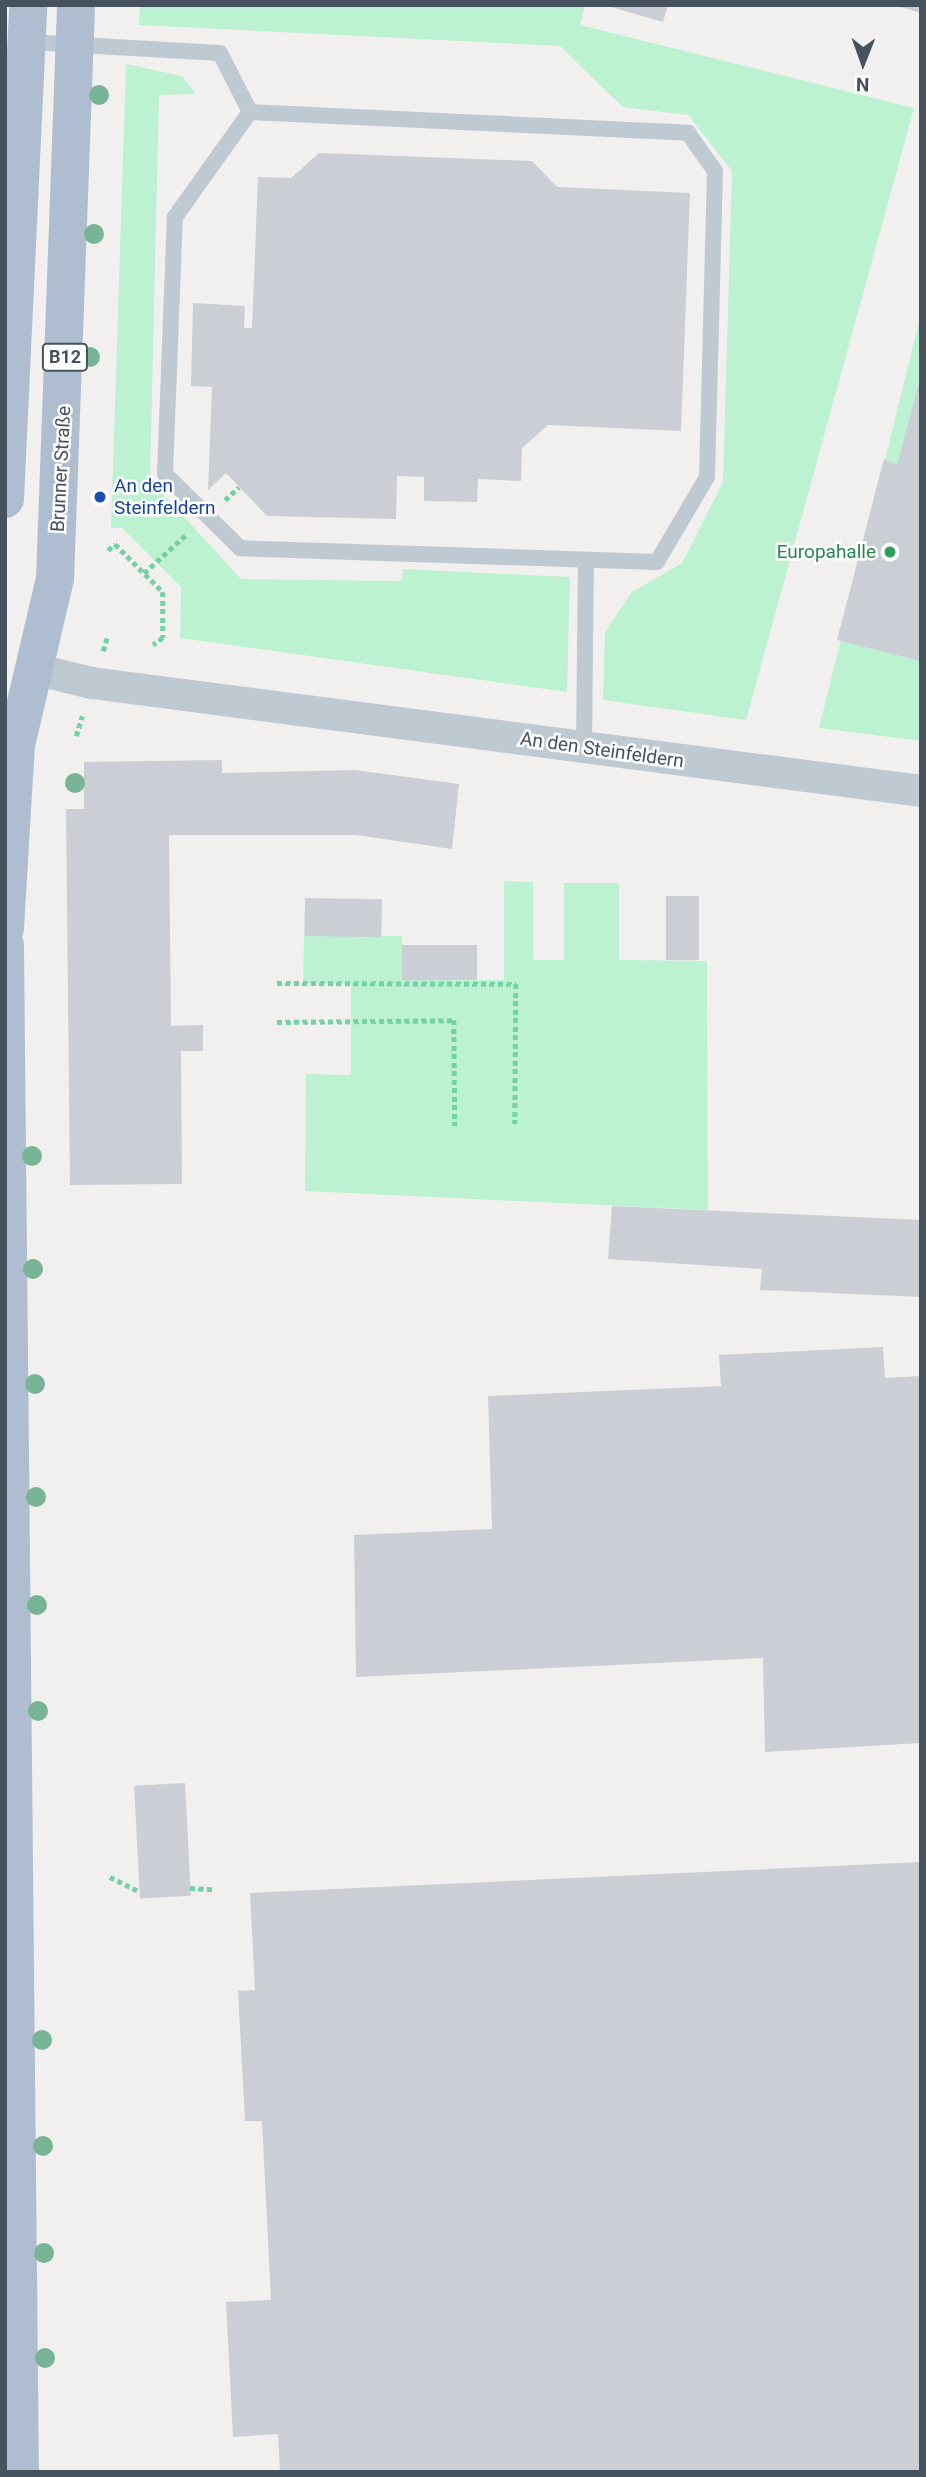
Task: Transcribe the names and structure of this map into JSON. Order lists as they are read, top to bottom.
{
  "streets": {
    "main road": ["B12", "Brunner Straße"],
    "street": ["An den Steinfeldern"]
  },
  "crossings": [
    ["Brunner Straße", "An den Steinfeldern"]
  ],
  "places": ["An den Steinfeldern", "Europahalle"],
  "north": "bottom"
}
